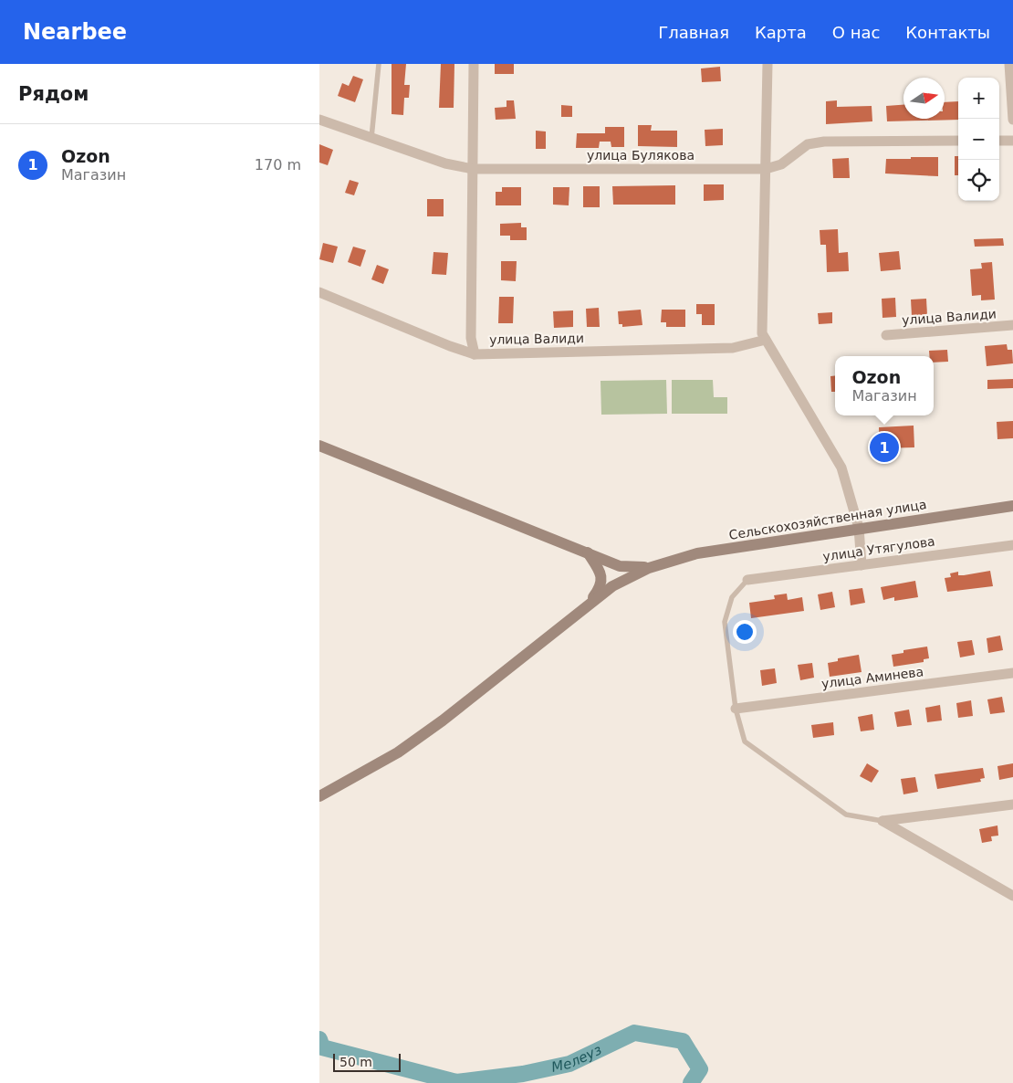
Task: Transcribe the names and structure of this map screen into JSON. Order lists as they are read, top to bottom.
{
  "streets": {
    "main road": ["Сельскохозяйственная улица"],
    "street": [
      "улица Булякова",
      "улица Валиди",
      "улица Утягулова",
      "улица Аминева"
    ]
  },
  "water": ["Мелеуз"],
  "scale_bar": "50 m",
  "north": "right",
  "page": {
    "header": "Nearbee",
    "nav": [
      "Главная",
      "Карта",
      "О нас",
      "Контакты"
    ],
    "heading": "Рядом",
    "map_buttons": ["+", "−"],
    "list": [
      {
        "mark": "1",
        "name": "Ozon",
        "note": "Магазин",
        "value": "170 m"
      }
    ],
    "popup": ["Ozon", "Магазин"],
    "pins": "1",
    "scale": "50 m"
  }
}
